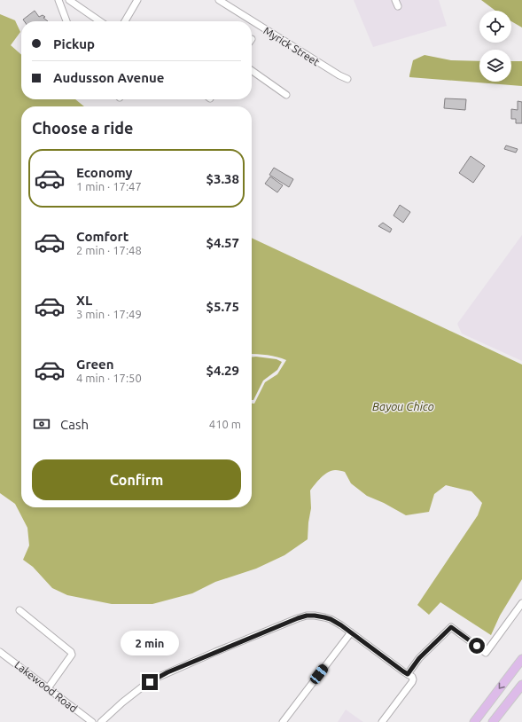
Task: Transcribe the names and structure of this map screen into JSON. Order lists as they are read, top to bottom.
{
  "streets": {
    "street": ["Myrick Street", "Lakewood Road"]
  },
  "water": ["Bayou Chico"],
  "page": {
    "banner": ["Pickup", "Audusson Avenue"],
    "heading": "Choose a ride",
    "list": [
      {
        "name": "Economy",
        "note": "1 min · 17:47",
        "value": "$3.38"
      },
      {
        "name": "Comfort",
        "note": "2 min · 17:48",
        "value": "$4.57"
      },
      {
        "name": "XL",
        "note": "3 min · 17:49",
        "value": "$5.75"
      },
      {
        "name": "Green",
        "note": "4 min · 17:50",
        "value": "$4.29"
      }
    ],
    "pay": ["Cash", "410 m"],
    "buttons": "Confirm",
    "bubble": "2 min"
  }
}
